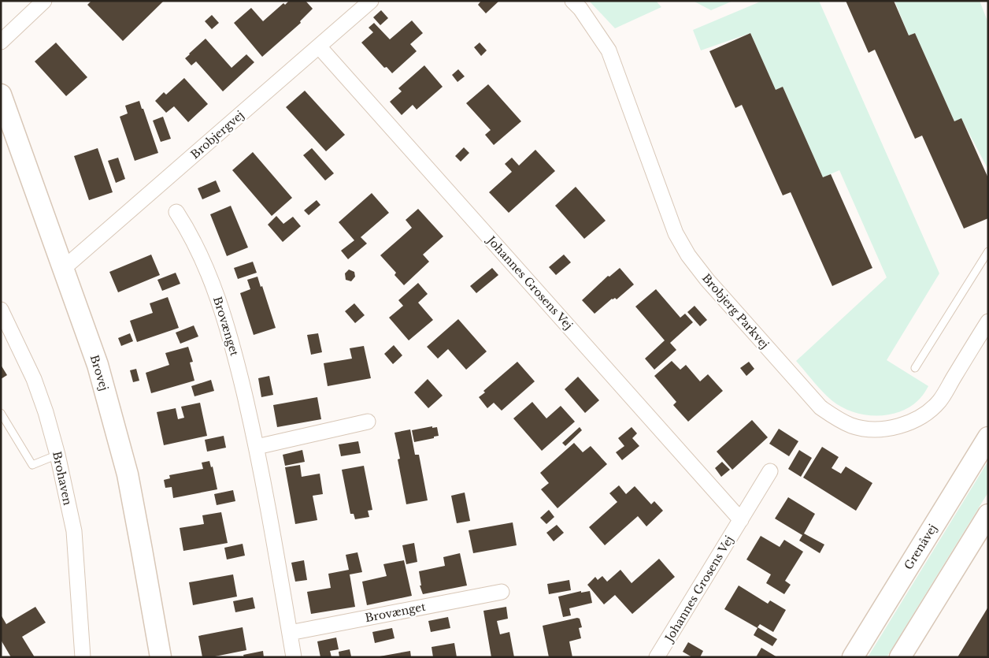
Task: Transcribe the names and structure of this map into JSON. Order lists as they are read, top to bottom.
{
  "streets": {
    "street": [
      "Brobjergvej",
      "Johannes Grosens Vej",
      "Brobjerg Parkvej",
      "Brovænget",
      "Brovej",
      "Brohaven",
      "Grenåvej"
    ]
  },
  "crossings": [
    ["Brobjergvej", "Johannes Grosens Vej"],
    ["Brobjergvej", "Brovej"]
  ]
}
